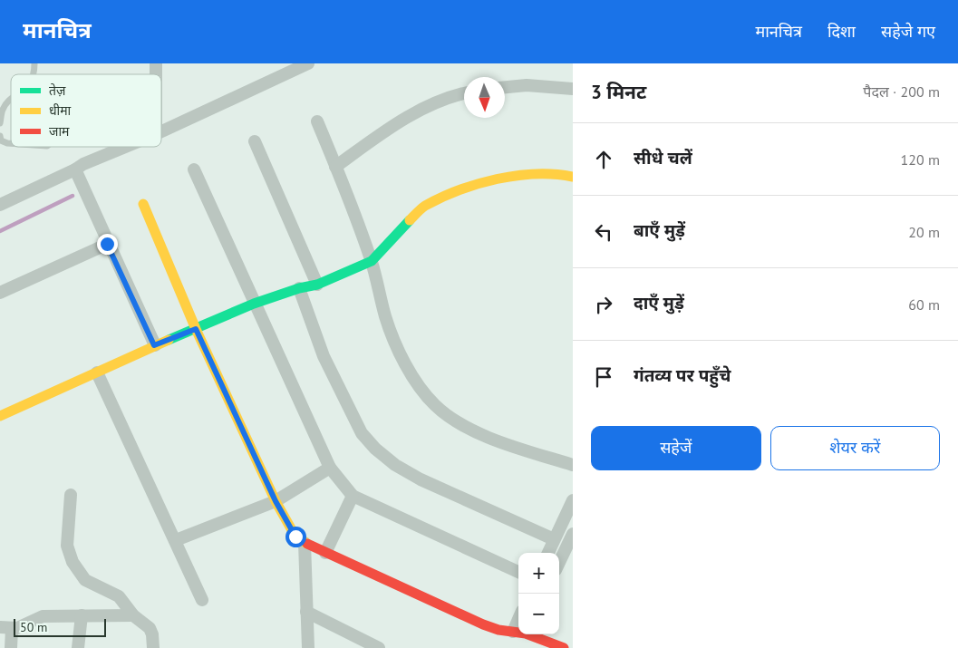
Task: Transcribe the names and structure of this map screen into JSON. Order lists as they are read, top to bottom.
{
  "legend": ["तेज़", "धीमा", "जाम"],
  "scale_bar": "50 m",
  "north": "bottom",
  "page": {
    "header": "मानचित्र",
    "nav": ["मानचित्र", "दिशा", "सहेजे गए"],
    "heading": ["3 मिनट", "पैदल · 200 m"],
    "list": [
      ["सीधे चलें", "120 m"],
      ["बाएँ मुड़ें", "20 m"],
      ["दाएँ मुड़ें", "60 m"],
      "गंतव्य पर पहुँचे"
    ],
    "buttons": ["सहेजें", "शेयर करें"],
    "map_buttons": ["+", "−"],
    "scale": "50 m"
  }
}
